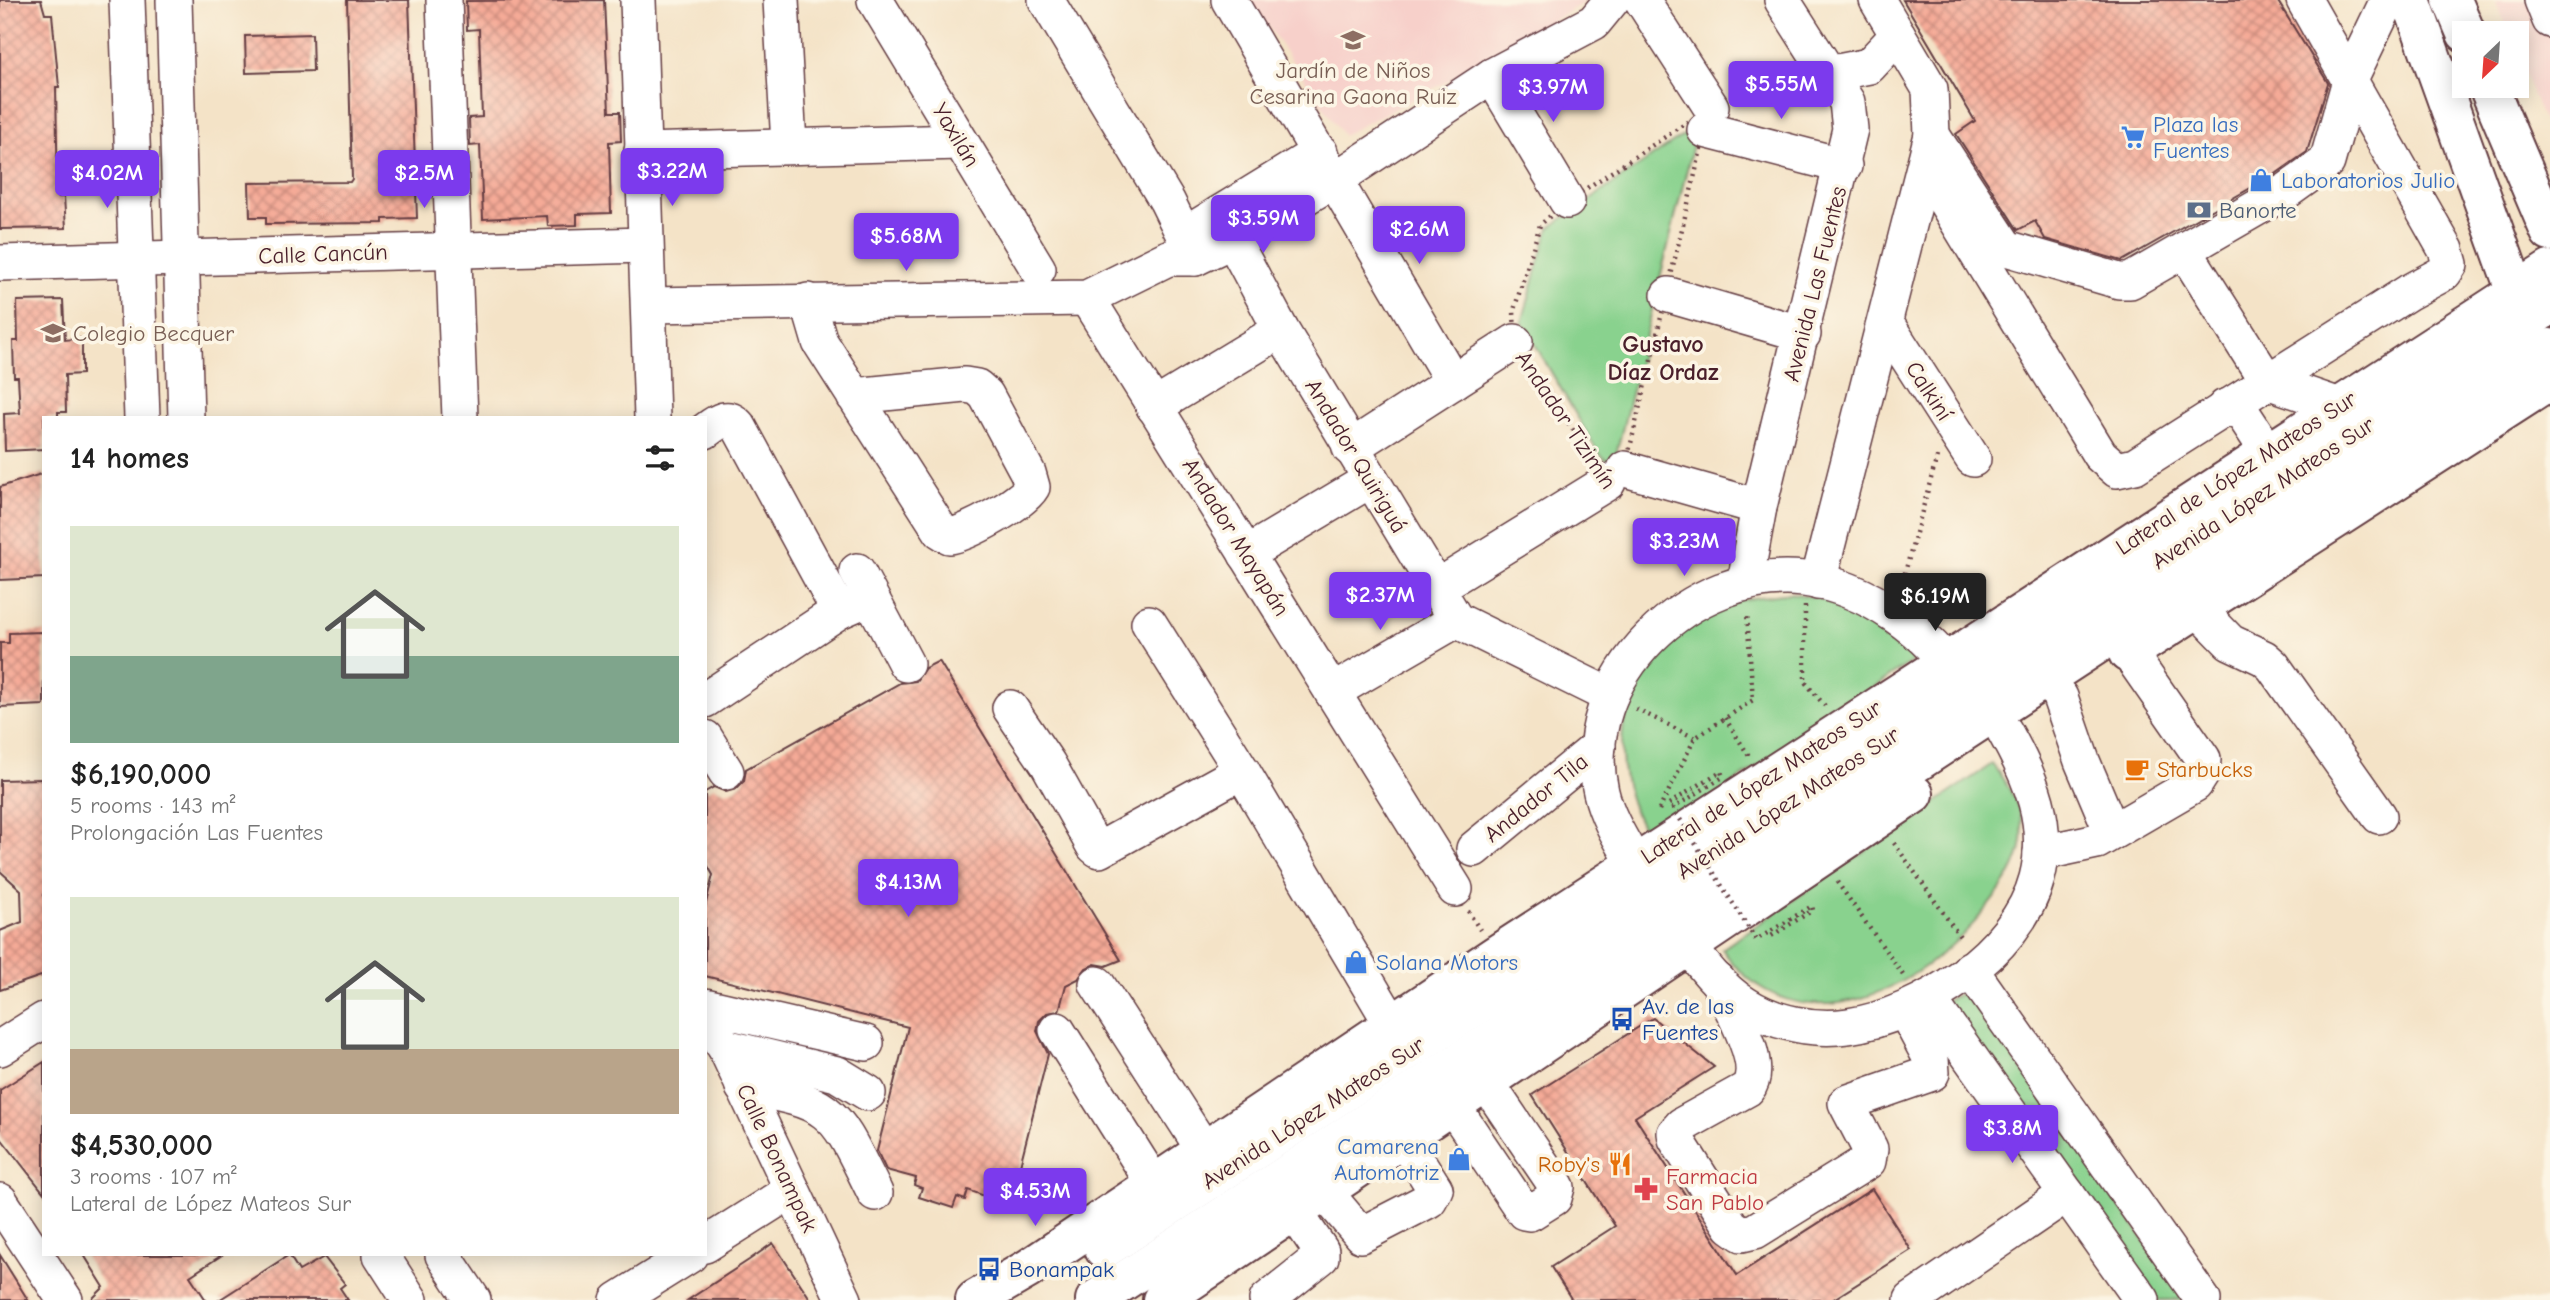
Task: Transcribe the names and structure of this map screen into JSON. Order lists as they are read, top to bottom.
{
  "streets": {
    "main road": ["Lateral de López Mateos Sur", "Avenida López Mateos Sur"],
    "street": [
      "Yaxilán",
      "Calle Cancún",
      "Avenida Las Fuentes",
      "Calkiní",
      "Andador Tizimín",
      "Andador Quiriguá",
      "Andador Mayapán",
      "Andador Tila",
      "Calle Bonampak"
    ]
  },
  "crossings": [
    ["Andador Tizimín", "Andador Quiriguá"],
    ["Lateral de López Mateos Sur", "Avenida López Mateos Sur"]
  ],
  "districts": ["Gustavo Díaz Ordaz"],
  "places": {
    "school or university": ["Jardín de Niños Cesarina Gaona Ruiz", "Colegio Becquer"],
    "supermarket": ["Plaza las Fuentes"],
    "shop": ["Laboratorios Julio", "Solana Motors", "Camarena Automotriz"],
    "bank": ["Banorte"],
    "cafe": ["Starbucks"],
    "bus stop": ["Av. de las Fuentes", "Bonampak"],
    "restaurant": ["Roby's"],
    "pharmacy": ["Farmacia San Pablo"]
  },
  "north": "bottom left",
  "page": {
    "price": [
      "$5.55M",
      "$3.97M",
      "$3.22M",
      "$4.02M",
      "$2.5M",
      "$3.59M",
      "$2.6M",
      "$5.68M",
      "$3.23M",
      "$2.37M",
      "$6.19M",
      "$4.13M",
      "$3.8M",
      "$4.53M"
    ],
    "heading": "14 homes",
    "list": [
      {
        "name": "$6,190,000",
        "note": "5 rooms · 143 m² · Prolongación Las Fuentes"
      },
      {
        "name": "$4,530,000",
        "note": "3 rooms · 107 m² · Lateral de López Mateos Sur"
      }
    ]
  }
}
